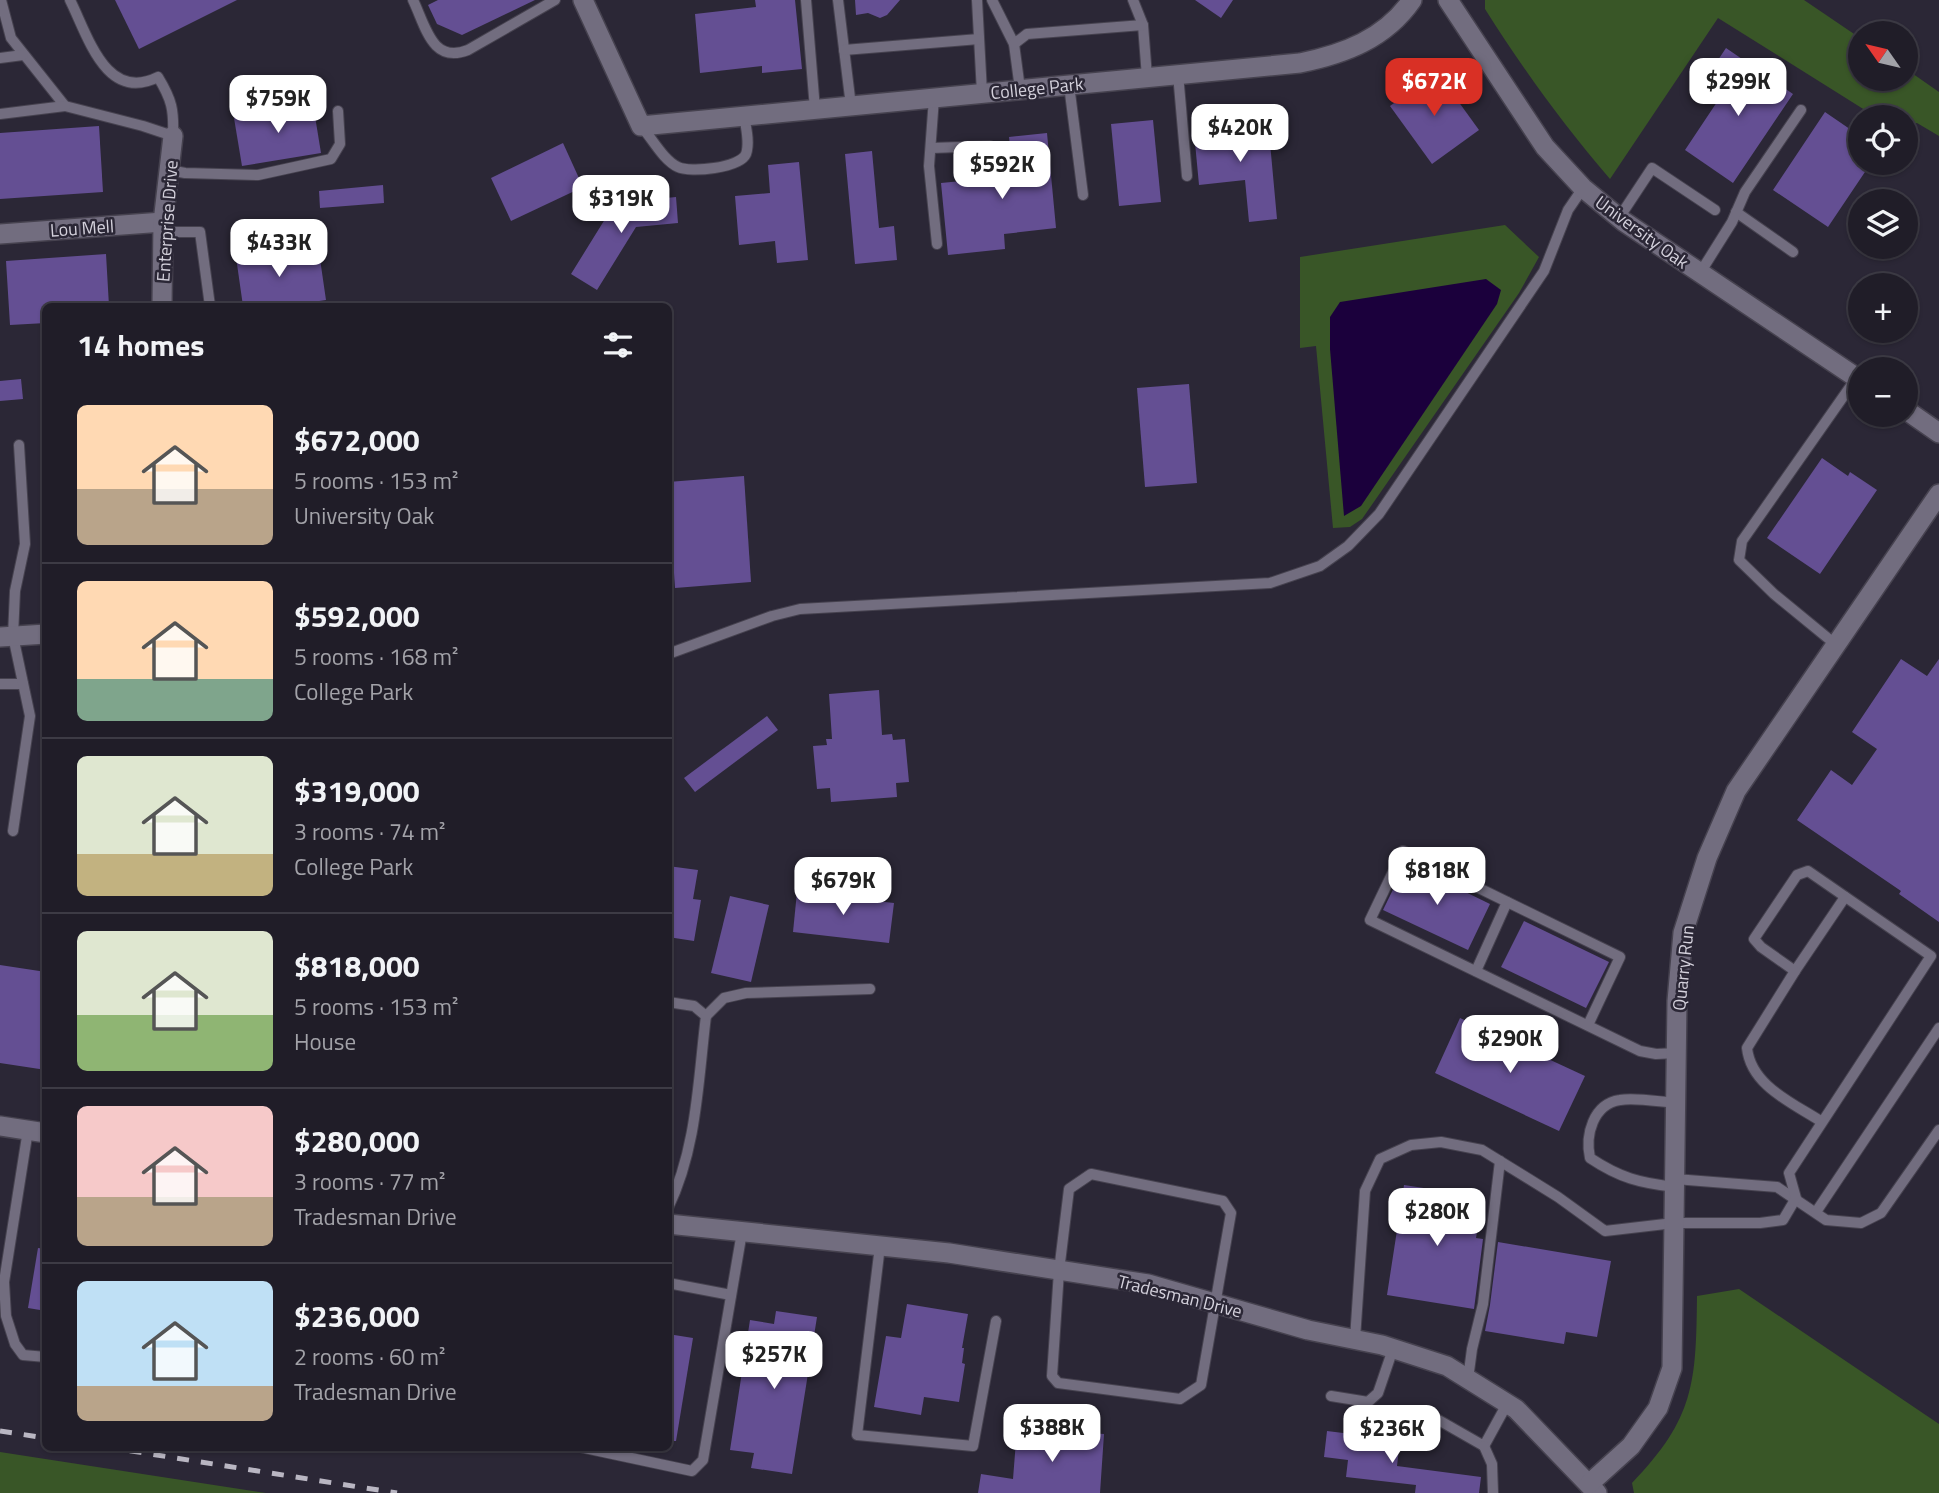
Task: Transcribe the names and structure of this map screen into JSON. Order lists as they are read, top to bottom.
{
  "streets": {
    "street": [
      "College Park",
      "Enterprise Drive",
      "Lou Mell",
      "University Oak",
      "Quarry Run",
      "Tradesman Drive"
    ]
  },
  "crossings": [
    ["Enterprise Drive", "Lou Mell"],
    ["Quarry Run", "Tradesman Drive"]
  ],
  "north": "top left",
  "page": {
    "map_buttons": ["+", "−"],
    "price": [
      "$672K",
      "$299K",
      "$759K",
      "$420K",
      "$592K",
      "$319K",
      "$433K",
      "$818K",
      "$679K",
      "$290K",
      "$280K",
      "$257K",
      "$388K",
      "$236K"
    ],
    "heading": "14 homes",
    "list": [
      {
        "name": "$672,000",
        "note": "5 rooms · 153 m² · University Oak"
      },
      {
        "name": "$592,000",
        "note": "5 rooms · 168 m² · College Park"
      },
      {
        "name": "$319,000",
        "note": "3 rooms · 74 m² · College Park"
      },
      {
        "name": "$818,000",
        "note": "5 rooms · 153 m² · House"
      },
      {
        "name": "$280,000",
        "note": "3 rooms · 77 m² · Tradesman Drive"
      },
      {
        "name": "$236,000",
        "note": "2 rooms · 60 m² · Tradesman Drive"
      }
    ]
  }
}
